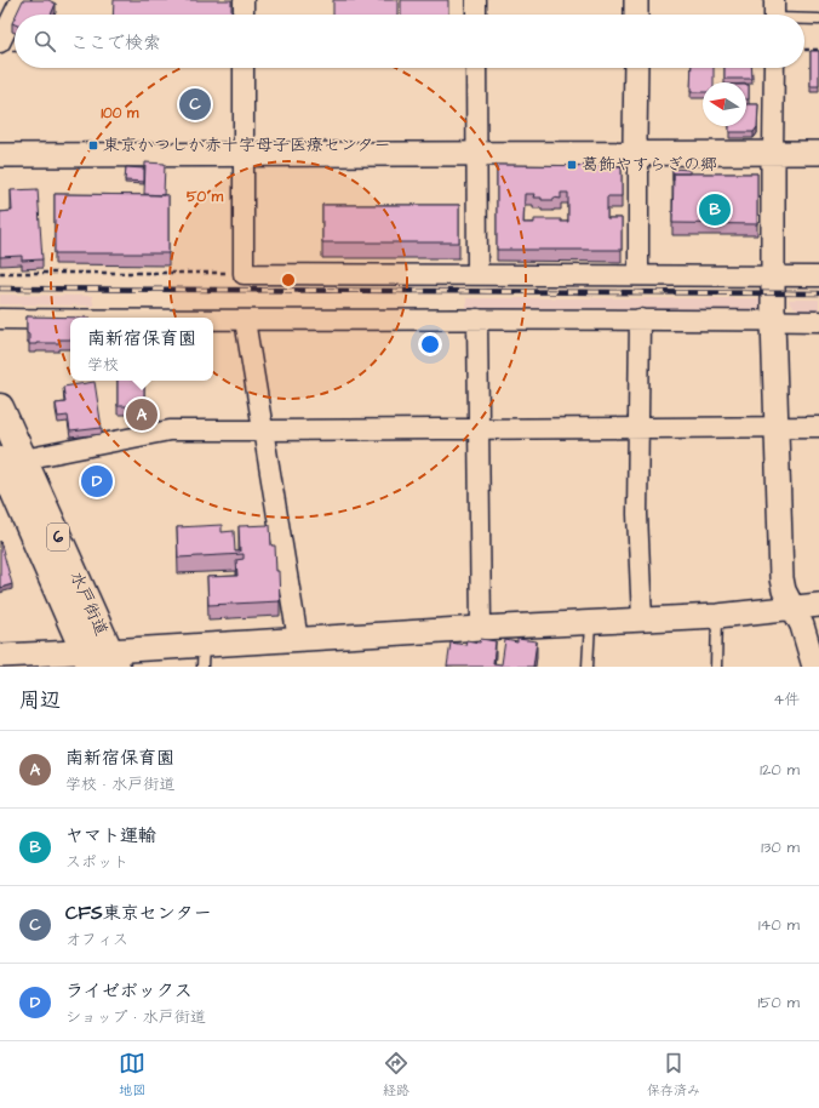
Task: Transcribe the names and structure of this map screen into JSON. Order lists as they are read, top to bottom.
{
  "streets": {
    "highway": ["6", "水戸街道"]
  },
  "places": {
    "transit": ["東京かつしか赤十字母子医療センター", "葛飾やすらぎの郷"]
  },
  "north": "left",
  "page": {
    "search": "ここで検索",
    "pins": [
      "C",
      "B",
      "A",
      "D"
    ],
    "popup": ["南新宿保育園", "学校"],
    "heading": ["周辺", "4件"],
    "list": [
      {
        "mark": "A",
        "name": "南新宿保育園",
        "note": "学校 · 水戸街道",
        "value": "120 m"
      },
      {
        "mark": "B",
        "name": "ヤマト運輸",
        "note": "スポット",
        "value": "130 m"
      },
      {
        "mark": "C",
        "name": "CFS東京センター",
        "note": "オフィス",
        "value": "140 m"
      },
      {
        "mark": "D",
        "name": "ライゼボックス",
        "note": "ショップ · 水戸街道",
        "value": "150 m"
      }
    ],
    "nav": ["地図", "経路", "保存済み"]
  },
  "rings": ["100 m", "50 m"]
}
